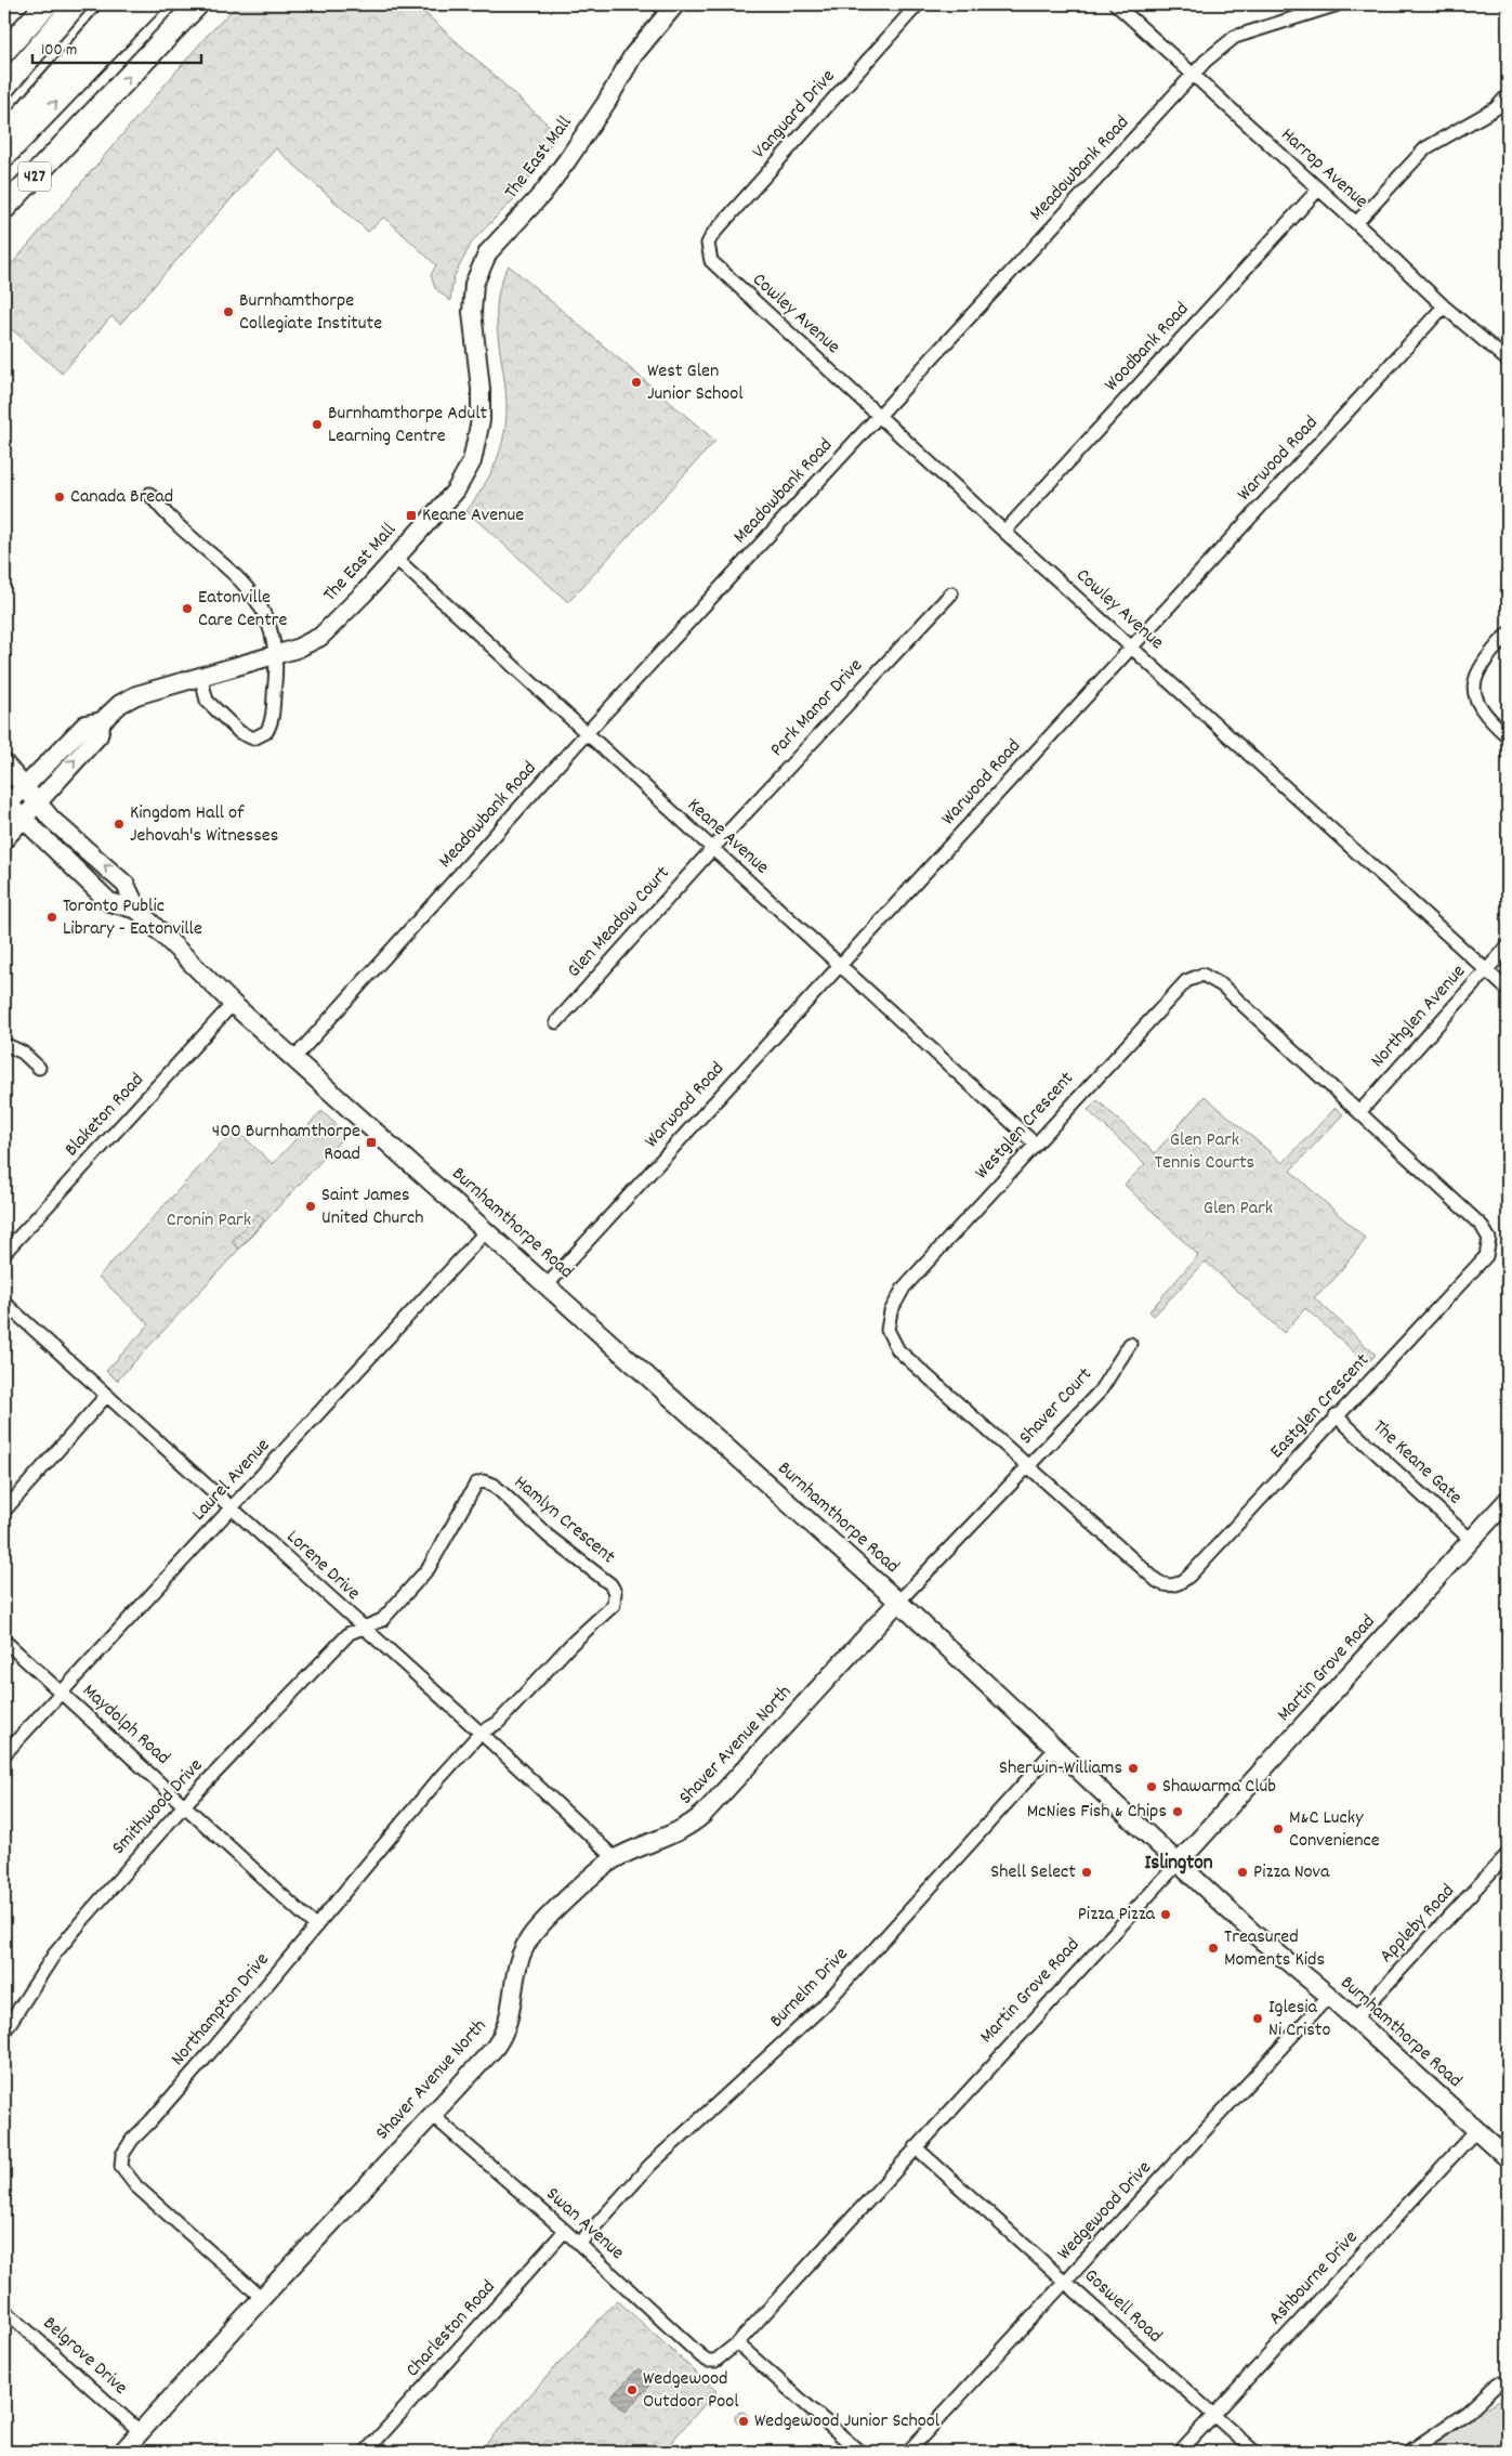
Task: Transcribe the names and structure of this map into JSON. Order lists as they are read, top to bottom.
{
  "streets": {
    "highway": ["427"],
    "main road": [
      "The East Mall",
      "Burnhamthorpe Road",
      "Martin Grove Road",
      "Shaver Avenue North"
    ],
    "street": [
      "Vanguard Drive",
      "Meadowbank Road",
      "Harrop Avenue",
      "Cowley Avenue",
      "Woodbank Road",
      "Warwood Road",
      "Park Manor Drive",
      "Keane Avenue",
      "Glen Meadow Court",
      "Northglen Avenue",
      "Blaketon Road",
      "Westglen Crescent",
      "Shaver Court",
      "Eastglen Crescent",
      "The Keane Gate",
      "Laurel Avenue",
      "Hamlyn Crescent",
      "Lorene Drive",
      "Maydolph Road",
      "Smithwood Drive",
      "Appleby Road",
      "Burnelm Drive",
      "Northampton Drive",
      "Wedgewood Drive",
      "Swan Avenue",
      "Ashbourne Drive",
      "Goswell Road",
      "Charleston Road",
      "Belgrove Drive"
    ]
  },
  "crossings": [
    ["Vanguard Drive", "Cowley Avenue"],
    ["The East Mall", "Keane Avenue"],
    ["The East Mall", "Burnhamthorpe Road"],
    ["Meadowbank Road", "Harrop Avenue"],
    ["Meadowbank Road", "Cowley Avenue"],
    ["Meadowbank Road", "Keane Avenue"],
    ["Meadowbank Road", "Burnhamthorpe Road"],
    ["Harrop Avenue", "Woodbank Road"],
    ["Harrop Avenue", "Warwood Road"],
    ["Cowley Avenue", "Woodbank Road"],
    ["Cowley Avenue", "Warwood Road"],
    ["Cowley Avenue", "Northglen Avenue"],
    ["Warwood Road", "Keane Avenue"],
    ["Warwood Road", "Burnhamthorpe Road"],
    ["Park Manor Drive", "Keane Avenue"],
    ["Park Manor Drive", "Glen Meadow Court"],
    ["Keane Avenue", "Glen Meadow Court"],
    ["Keane Avenue", "Westglen Crescent"],
    ["Northglen Avenue", "Westglen Crescent"],
    ["Northglen Avenue", "Eastglen Crescent"],
    ["Blaketon Road", "Burnhamthorpe Road"],
    ["Westglen Crescent", "Shaver Court"],
    ["Westglen Crescent", "Eastglen Crescent"],
    ["Westglen Crescent", "Shaver Avenue North"],
    ["Burnhamthorpe Road", "Laurel Avenue"],
    ["Burnhamthorpe Road", "Martin Grove Road"],
    ["Burnhamthorpe Road", "Shaver Avenue North"],
    ["Burnhamthorpe Road", "Appleby Road"],
    ["Burnhamthorpe Road", "Burnelm Drive"],
    ["Burnhamthorpe Road", "Wedgewood Drive"],
    ["Burnhamthorpe Road", "Ashbourne Drive"],
    ["Shaver Court", "Eastglen Crescent"],
    ["Shaver Court", "Shaver Avenue North"],
    ["Eastglen Crescent", "The Keane Gate"],
    ["Eastglen Crescent", "Shaver Avenue North"],
    ["The Keane Gate", "Martin Grove Road"],
    ["Laurel Avenue", "Lorene Drive"],
    ["Laurel Avenue", "Maydolph Road"],
    ["Hamlyn Crescent", "Lorene Drive"],
    ["Hamlyn Crescent", "Smithwood Drive"],
    ["Hamlyn Crescent", "Northampton Drive"],
    ["Lorene Drive", "Shaver Avenue North"],
    ["Lorene Drive", "Smithwood Drive"],
    ["Lorene Drive", "Northampton Drive"],
    ["Martin Grove Road", "Swan Avenue"],
    ["Martin Grove Road", "Goswell Road"],
    ["Maydolph Road", "Smithwood Drive"],
    ["Maydolph Road", "Northampton Drive"],
    ["Shaver Avenue North", "Northampton Drive"],
    ["Shaver Avenue North", "Swan Avenue"],
    ["Shaver Avenue North", "Belgrove Drive"],
    ["Burnelm Drive", "Swan Avenue"],
    ["Wedgewood Drive", "Goswell Road"],
    ["Swan Avenue", "Charleston Road"],
    ["Ashbourne Drive", "Goswell Road"]
  ],
  "districts": ["Islington"],
  "parks": ["Glen Park Tennis Courts", "Glen Park", "Cronin Park"],
  "places": {
    "other": [
      "Burnhamthorpe Collegiate Institute",
      "West Glen Junior School",
      "Burnhamthorpe Adult Learning Centre",
      "Canada Bread",
      "Eatonville Care Centre",
      "Kingdom Hall of Jehovah's Witnesses",
      "Toronto Public Library - Eatonville",
      "Saint James United Church",
      "Sherwin-Williams",
      "Shawarma Club",
      "McNies Fish & Chips",
      "M&C Lucky Convenience",
      "Shell Select",
      "Pizza Nova",
      "Pizza Pizza",
      "Treasured Moments Kids",
      "Iglesia Ni Cristo",
      "Wedgewood Outdoor Pool",
      "Wedgewood Junior School"
    ],
    "transit": ["Keane Avenue", "400 Burnhamthorpe Road"]
  },
  "scale_bar": "100 m"
}
